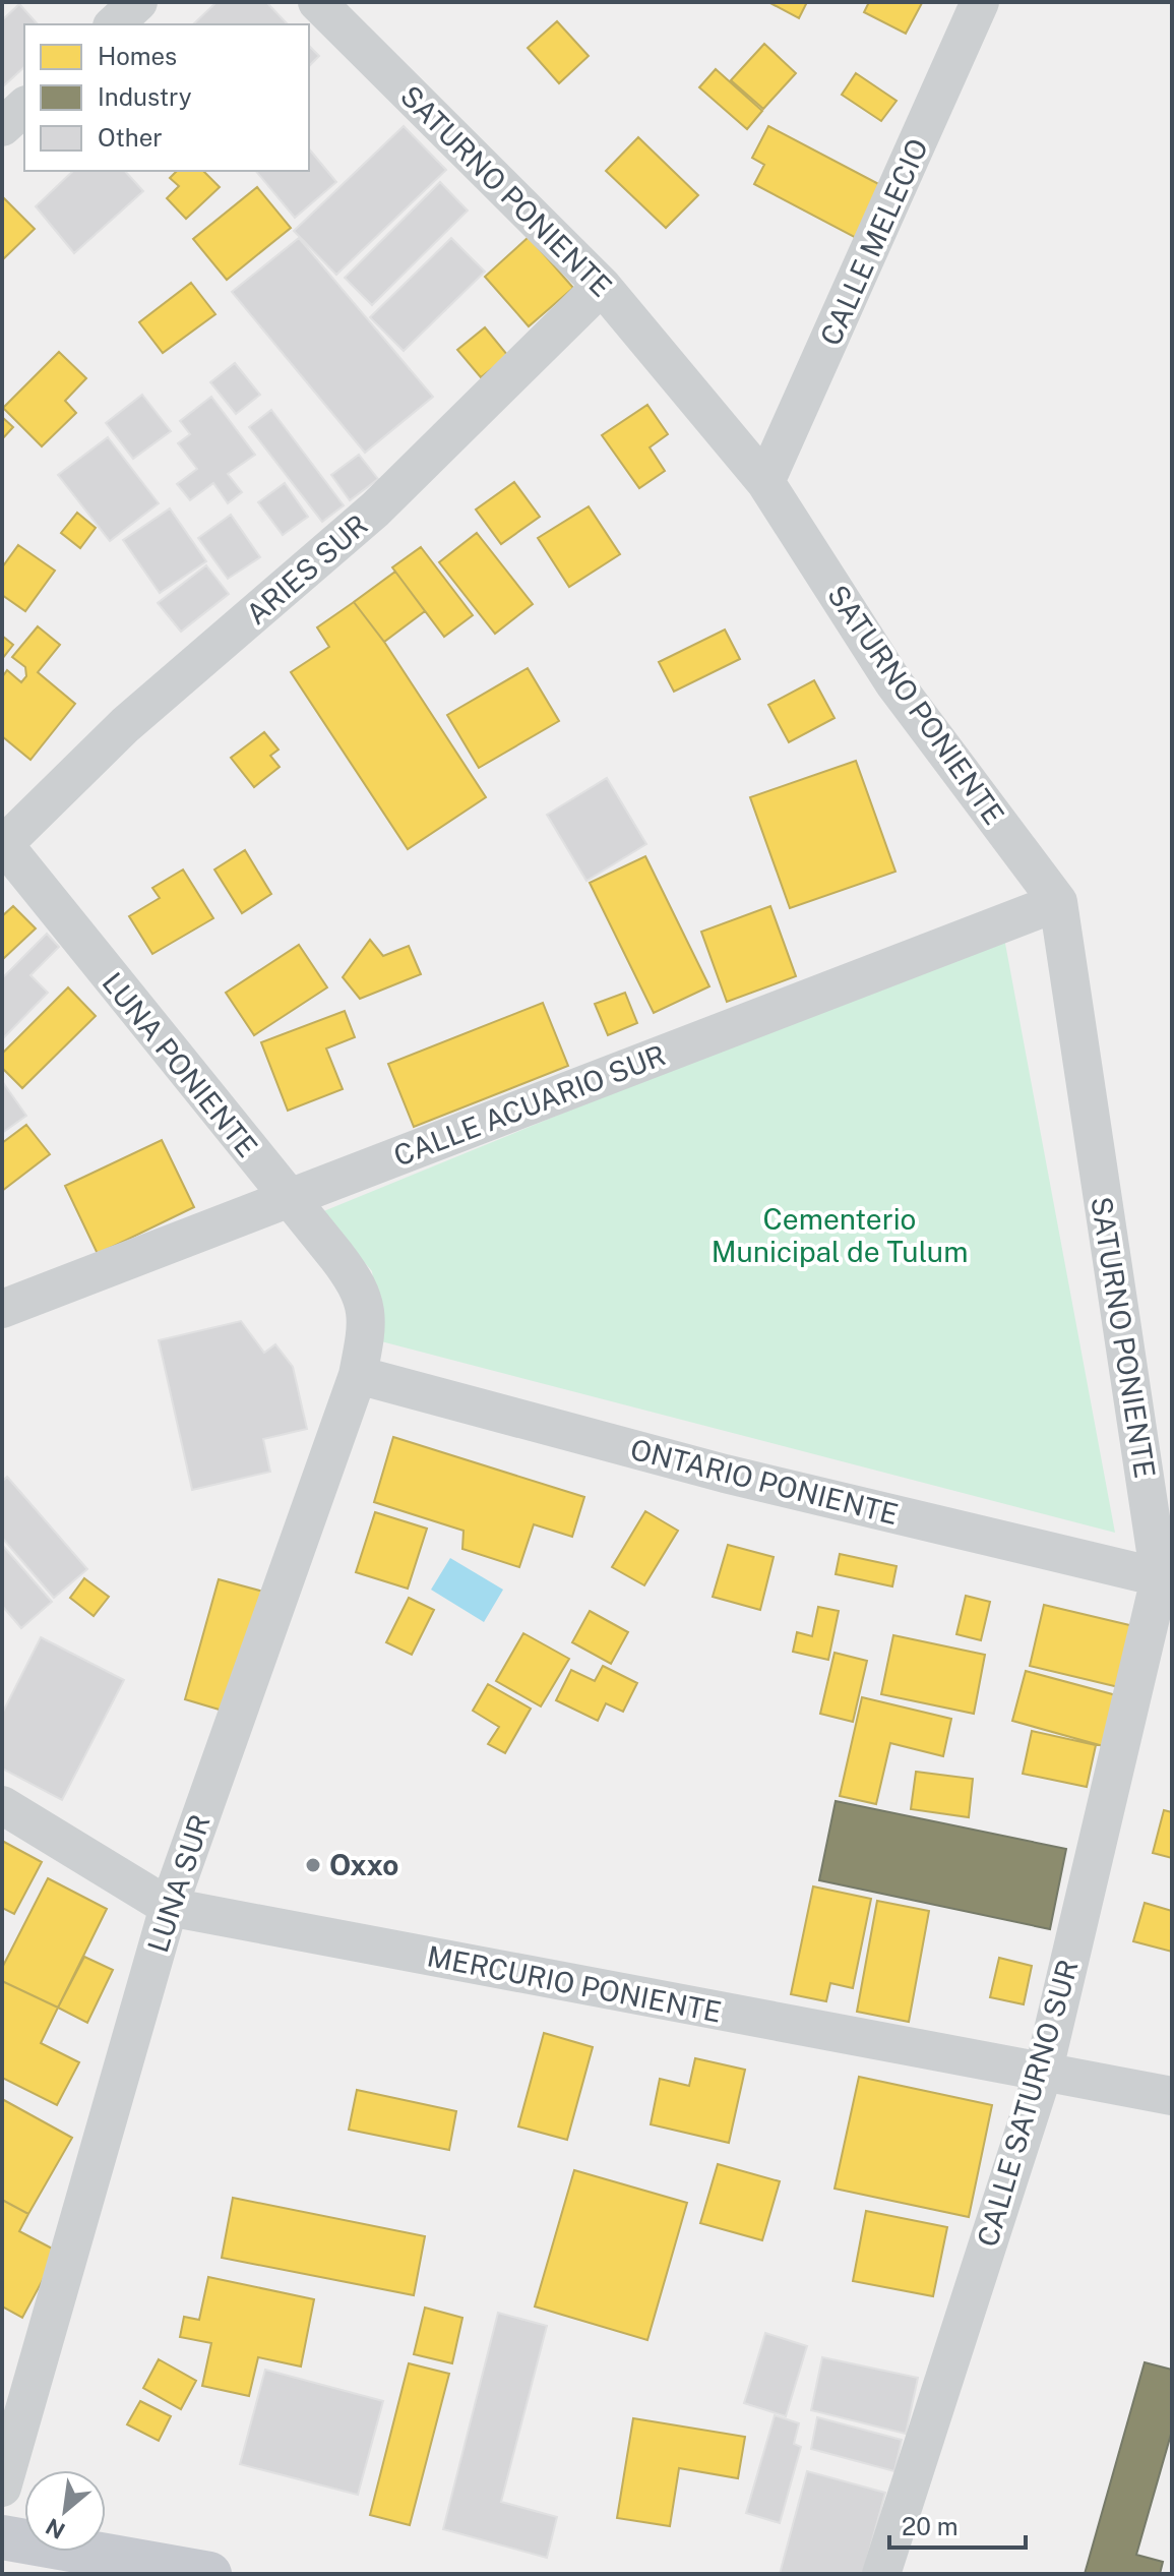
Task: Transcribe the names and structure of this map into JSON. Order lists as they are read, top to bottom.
{
  "streets": {
    "street": [
      "SATURNO PONIENTE",
      "CALLE MELECIO",
      "ARIES SUR",
      "LUNA PONIENTE",
      "CALLE ACUARIO SUR",
      "ONTARIO PONIENTE",
      "LUNA SUR",
      "MERCURIO PONIENTE",
      "CALLE SATURNO SUR"
    ]
  },
  "crossings": [
    ["SATURNO PONIENTE", "CALLE MELECIO"],
    ["SATURNO PONIENTE", "ARIES SUR"],
    ["SATURNO PONIENTE", "CALLE ACUARIO SUR"],
    ["SATURNO PONIENTE", "ONTARIO PONIENTE"],
    ["SATURNO PONIENTE", "CALLE SATURNO SUR"],
    ["ARIES SUR", "LUNA PONIENTE"],
    ["LUNA PONIENTE", "CALLE ACUARIO SUR"],
    ["LUNA PONIENTE", "LUNA SUR"],
    ["ONTARIO PONIENTE", "LUNA SUR"],
    ["ONTARIO PONIENTE", "CALLE SATURNO SUR"],
    ["LUNA SUR", "MERCURIO PONIENTE"],
    ["MERCURIO PONIENTE", "CALLE SATURNO SUR"]
  ],
  "parks": ["Cementerio Municipal de Tulum"],
  "places": ["Oxxo"],
  "legend": ["Homes", "Industry", "Other"],
  "scale_bar": "20 m",
  "north": "bottom left"
}
